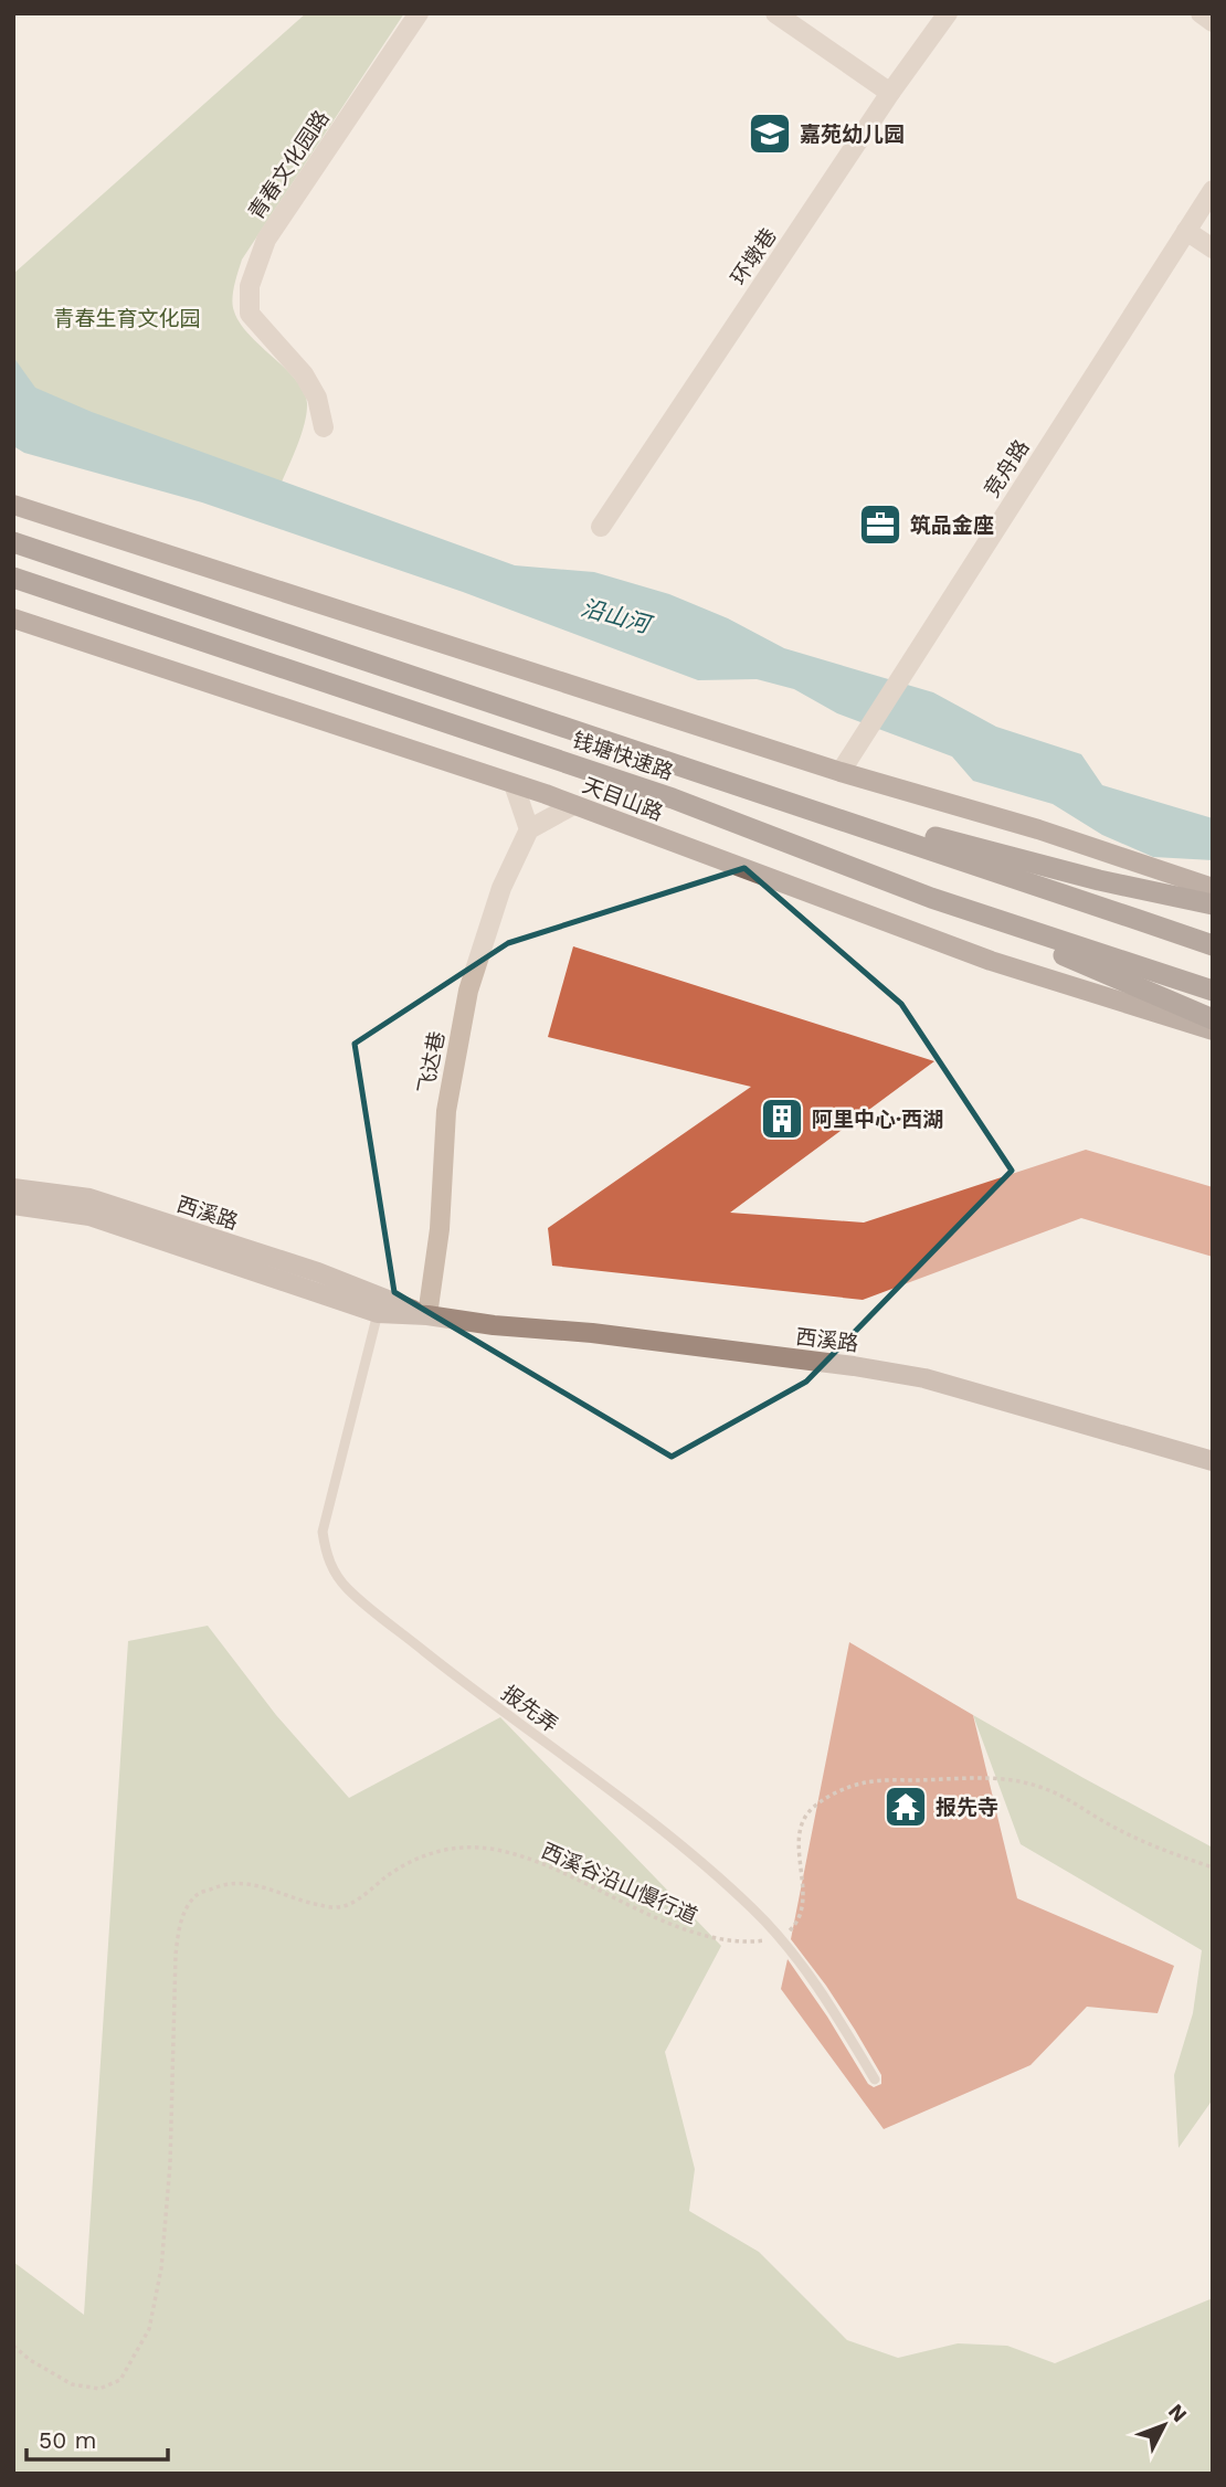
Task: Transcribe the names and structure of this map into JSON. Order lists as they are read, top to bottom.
{
  "streets": {
    "highway": ["钱塘快速路"],
    "main road": ["天目山路", "西溪路"],
    "street": [
      "青春文化园路",
      "环墩巷",
      "竞舟路",
      "飞达巷"
    ],
    "lane": ["报先弄"],
    "path": ["西溪谷沿山慢行道"]
  },
  "crossings": [
    ["飞达巷", "西溪路"],
    ["西溪路", "报先弄"],
    ["报先弄", "西溪谷沿山慢行道"]
  ],
  "water": ["沿山河"],
  "parks": ["青春生育文化园"],
  "places": {
    "school or university": ["嘉苑幼儿园"],
    "office": ["筑品金座"],
    "building": ["阿里中心·西湖"],
    "temple": ["报先寺"]
  },
  "scale_bar": "50 m",
  "north": "top right"
}
